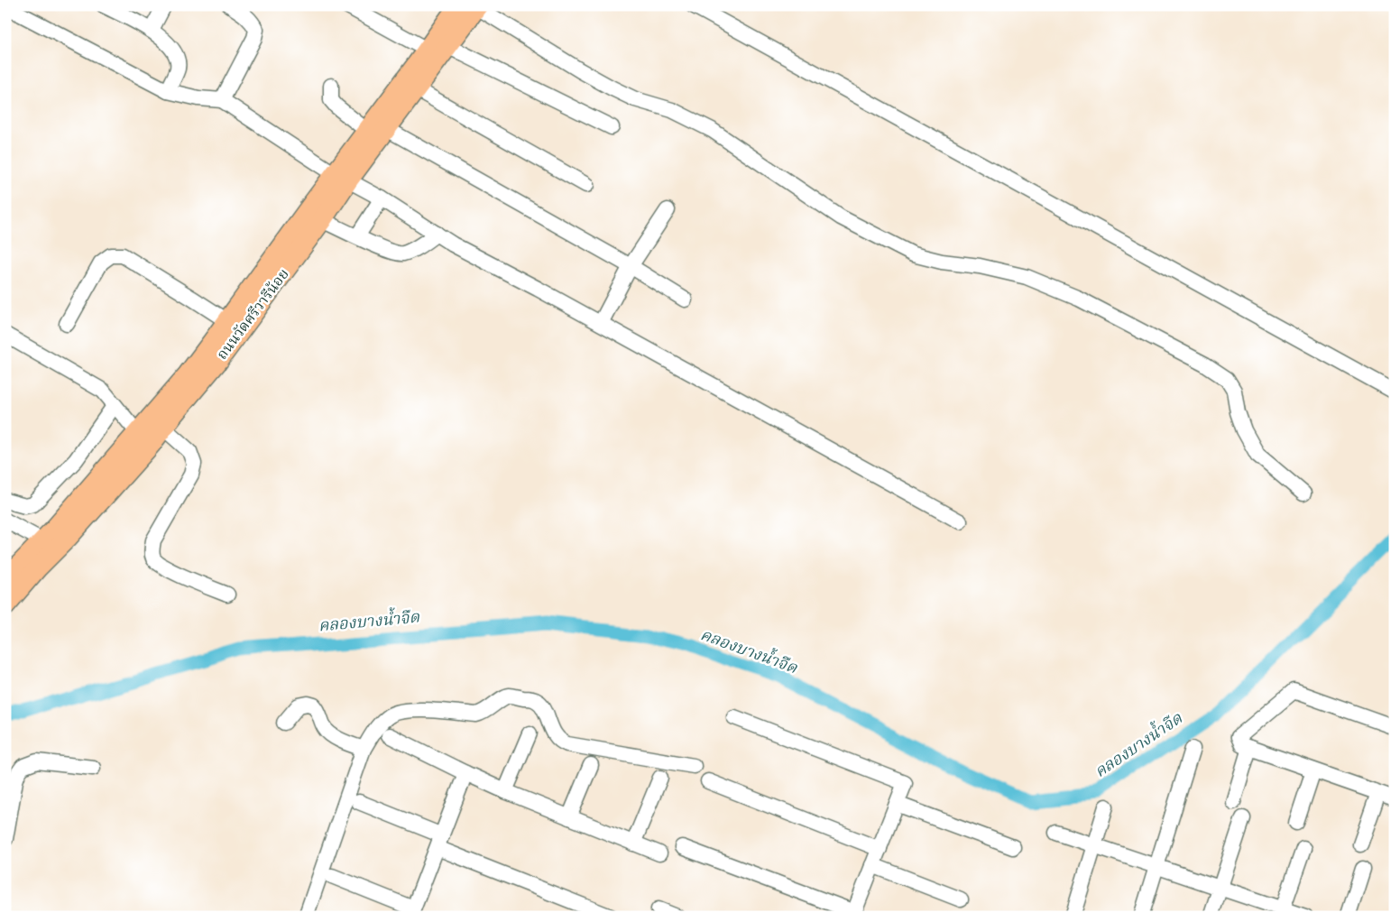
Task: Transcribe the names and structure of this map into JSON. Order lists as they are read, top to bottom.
{
  "streets": {
    "main road": ["ถนนวัดศรีวารีน้อย"]
  },
  "water": ["คลองบางน้ำจืด"]
}
